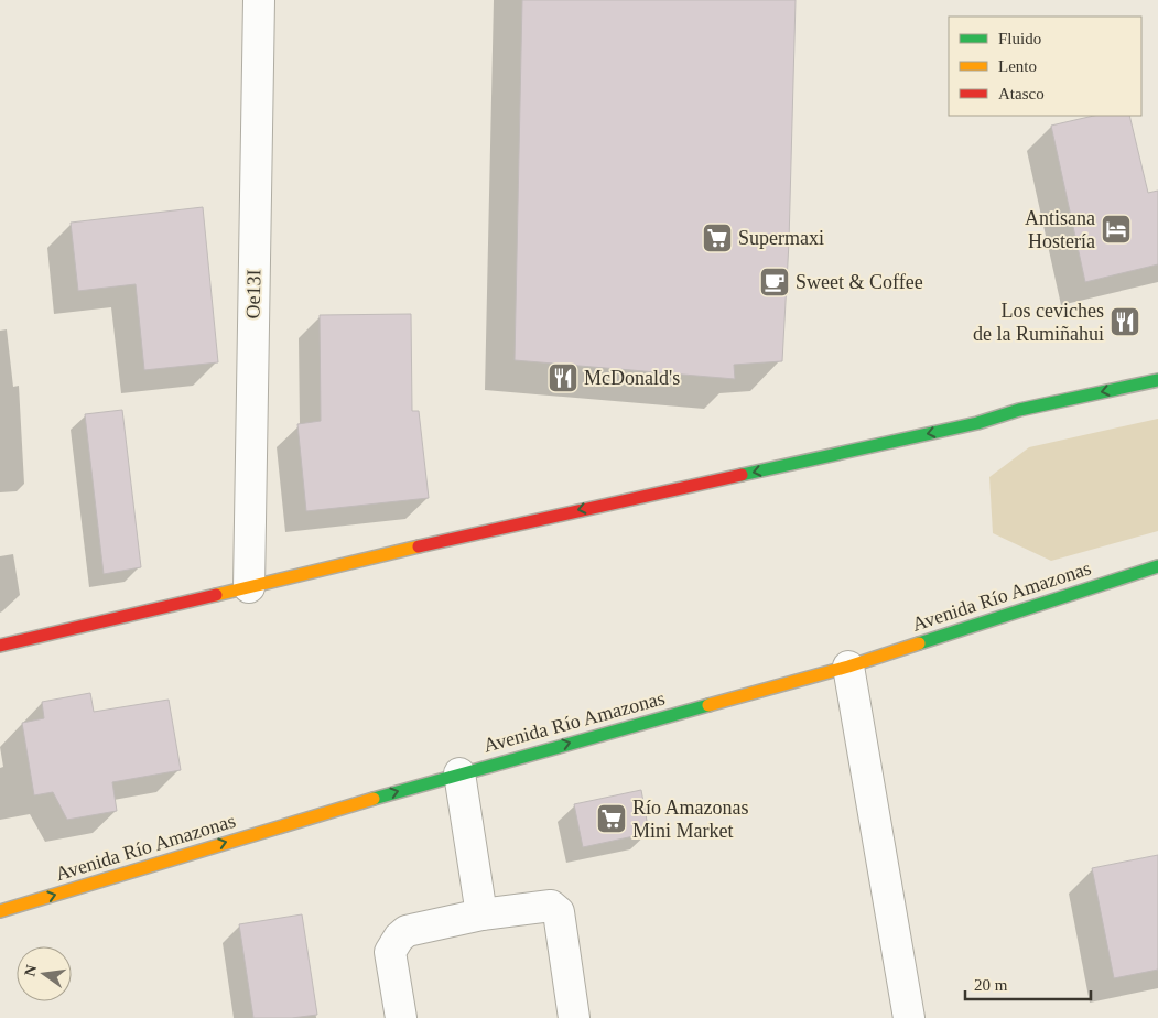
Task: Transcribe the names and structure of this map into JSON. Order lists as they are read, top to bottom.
{
  "streets": {
    "main road": ["Avenida Río Amazonas"],
    "street": ["Oe13I"]
  },
  "one_way": ["Avenida Río Amazonas"],
  "places": {
    "hotel": ["Antisana Hostería"],
    "supermarket": ["Supermaxi", "Río Amazonas Mini Market"],
    "cafe": ["Sweet & Coffee"],
    "restaurant": ["Los ceviches de la Rumiñahui", "McDonald's"]
  },
  "legend": ["Fluido", "Lento", "Atasco"],
  "scale_bar": "20 m",
  "north": "left"
}
